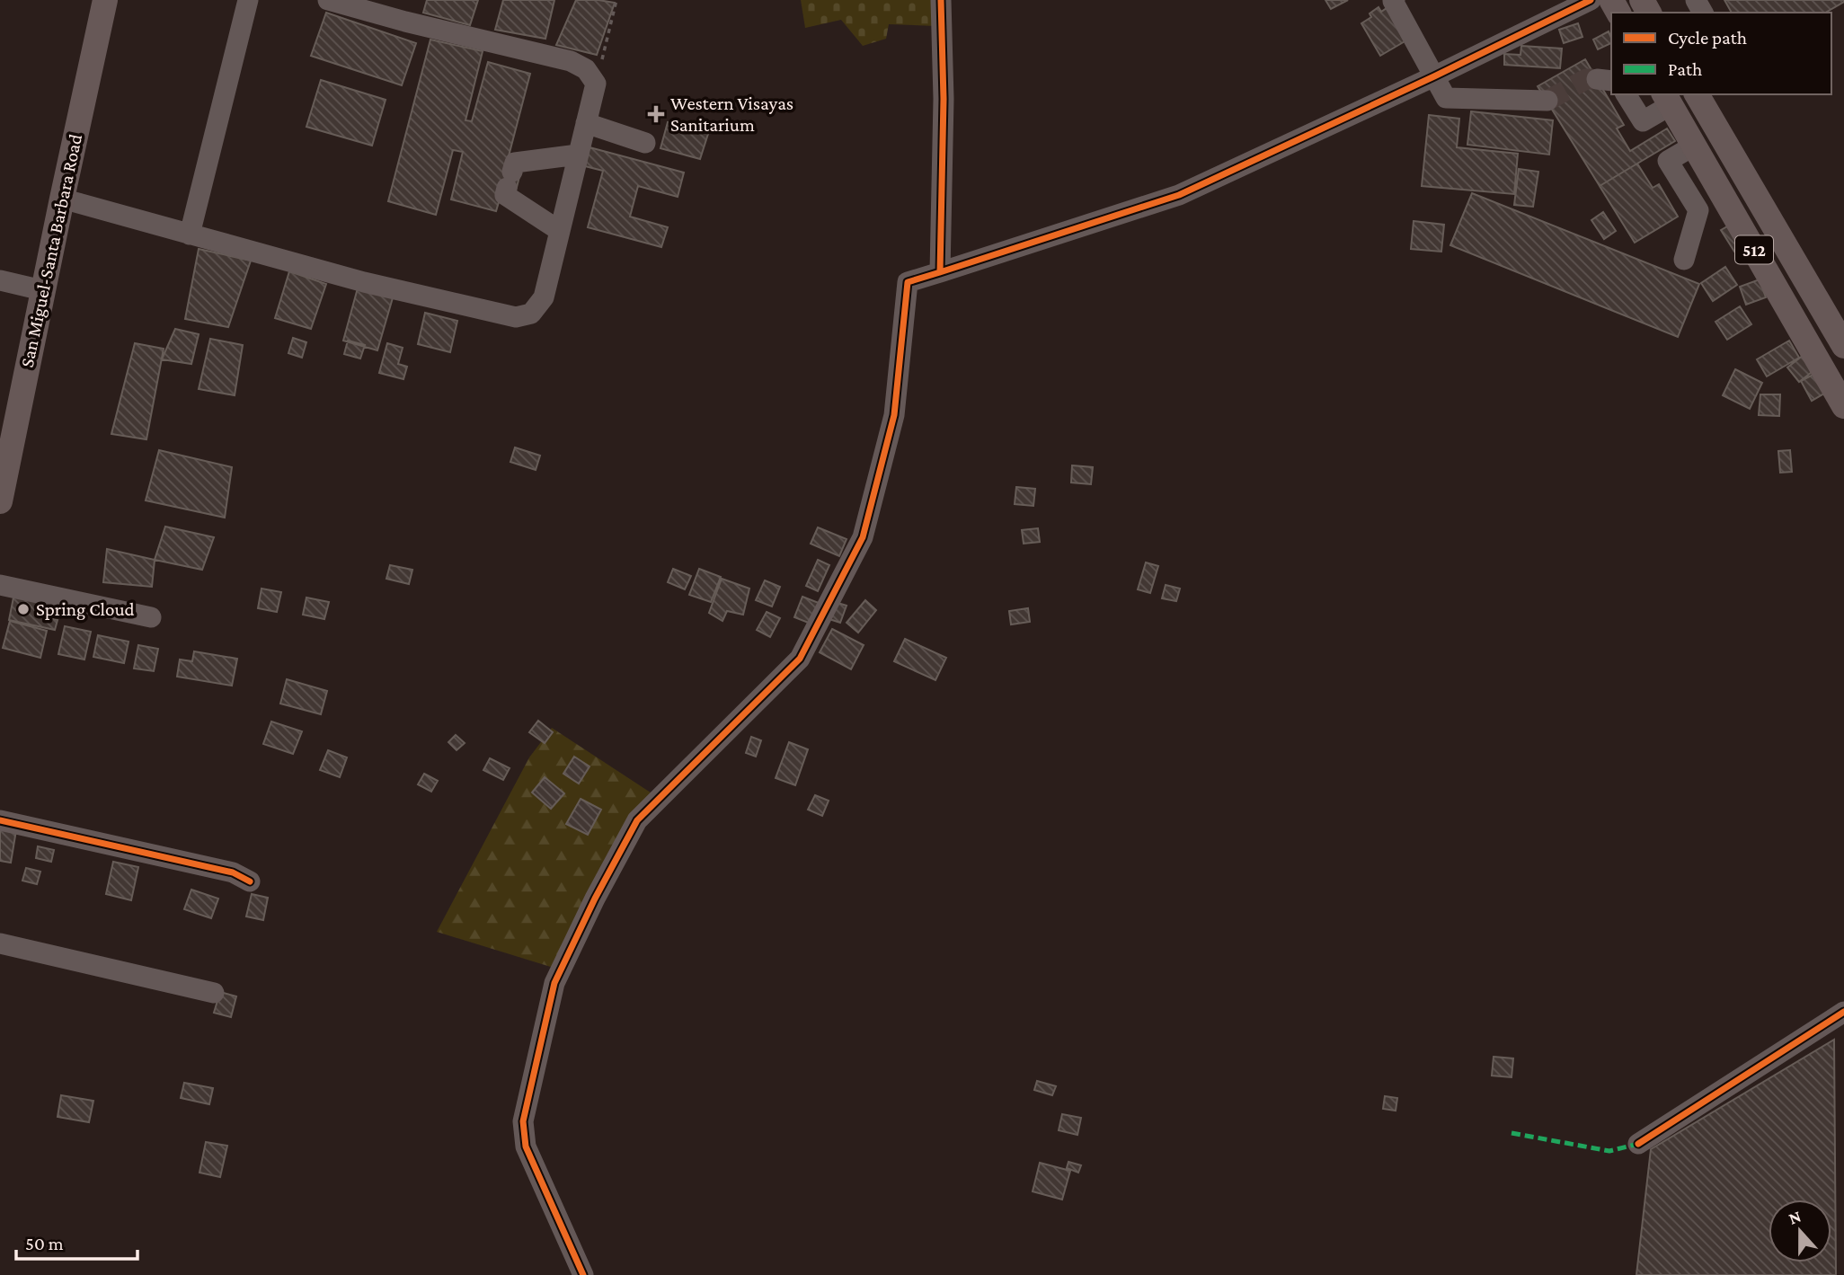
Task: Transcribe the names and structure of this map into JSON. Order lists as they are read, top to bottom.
{
  "streets": {
    "main road": ["512", "San Miguel-Santa Barbara Road"]
  },
  "places": {
    "health": ["Western Visayas Sanitarium"],
    "other": ["Spring Cloud"]
  },
  "legend": ["Cycle path", "Path"],
  "scale_bar": "50 m",
  "north": "top"
}
